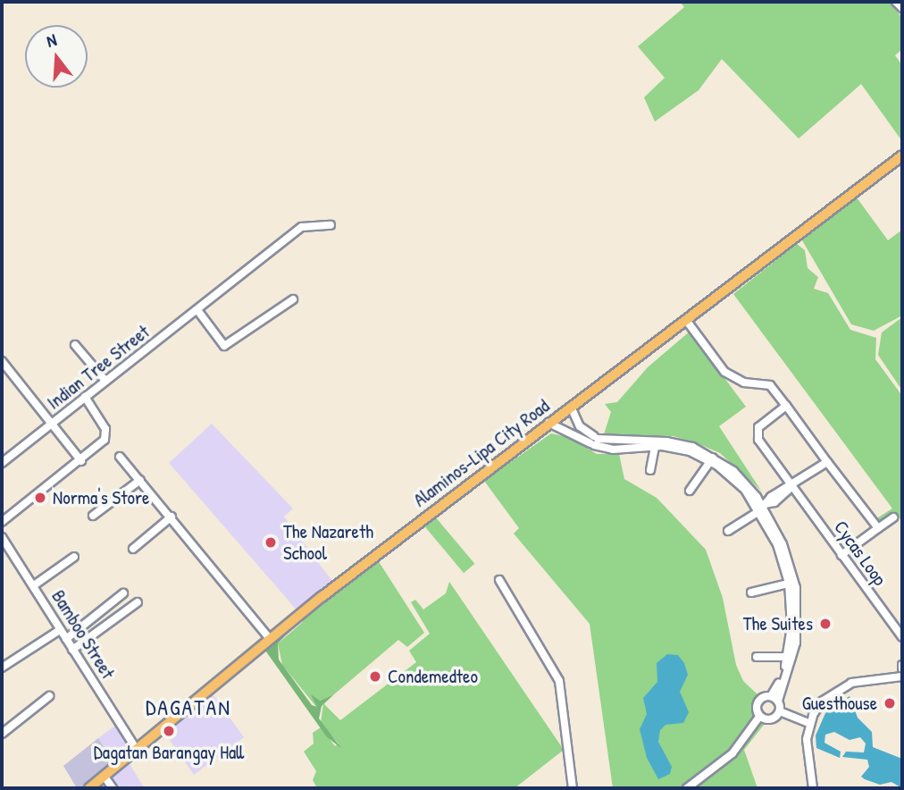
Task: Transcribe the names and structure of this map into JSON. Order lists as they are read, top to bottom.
{
  "streets": {
    "main road": ["Alaminos-Lipa City Road"],
    "street": ["Indian Tree Street", "Cycas Loop", "Bamboo Street"]
  },
  "crossings": [
    ["Alaminos-Lipa City Road", "Bamboo Street"]
  ],
  "districts": ["DAGATAN"],
  "places": [
    "Norma's Store",
    "The Nazareth School",
    "The Suites",
    "Condemedteo",
    "Guesthouse",
    "Dagatan Barangay Hall"
  ],
  "north": "top"
}
